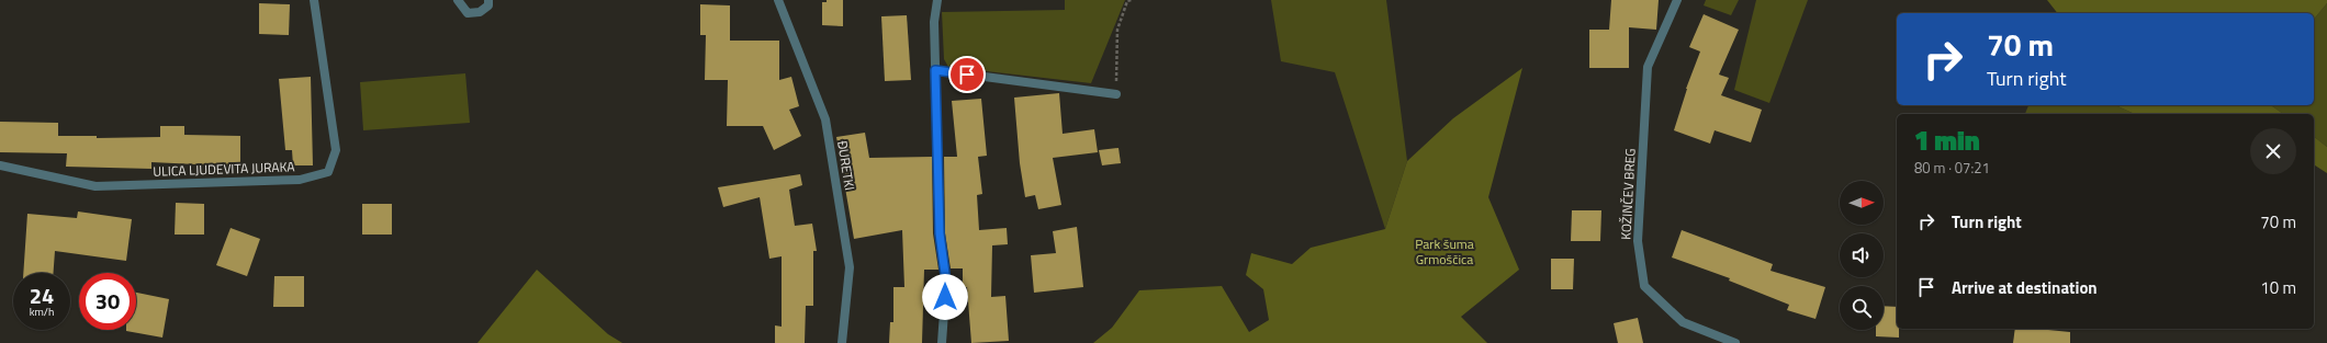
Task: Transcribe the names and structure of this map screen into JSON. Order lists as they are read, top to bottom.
{
  "streets": {
    "street": ["ĐURETKI", "ULICA LJUDEVITA JURAKA", "KOŽINČEV BREG"]
  },
  "parks": ["Park šuma Grmoščica"],
  "north": "right",
  "page": {
    "turn": ["70 m", "Turn right"],
    "heading": ["1 min", "80 m · 07:21"],
    "list": [
      {
        "name": "Turn right",
        "value": "70 m"
      },
      {
        "name": "Arrive at destination",
        "value": "10 m"
      }
    ],
    "speed": "24 km/h",
    "limit": "30"
  }
}
